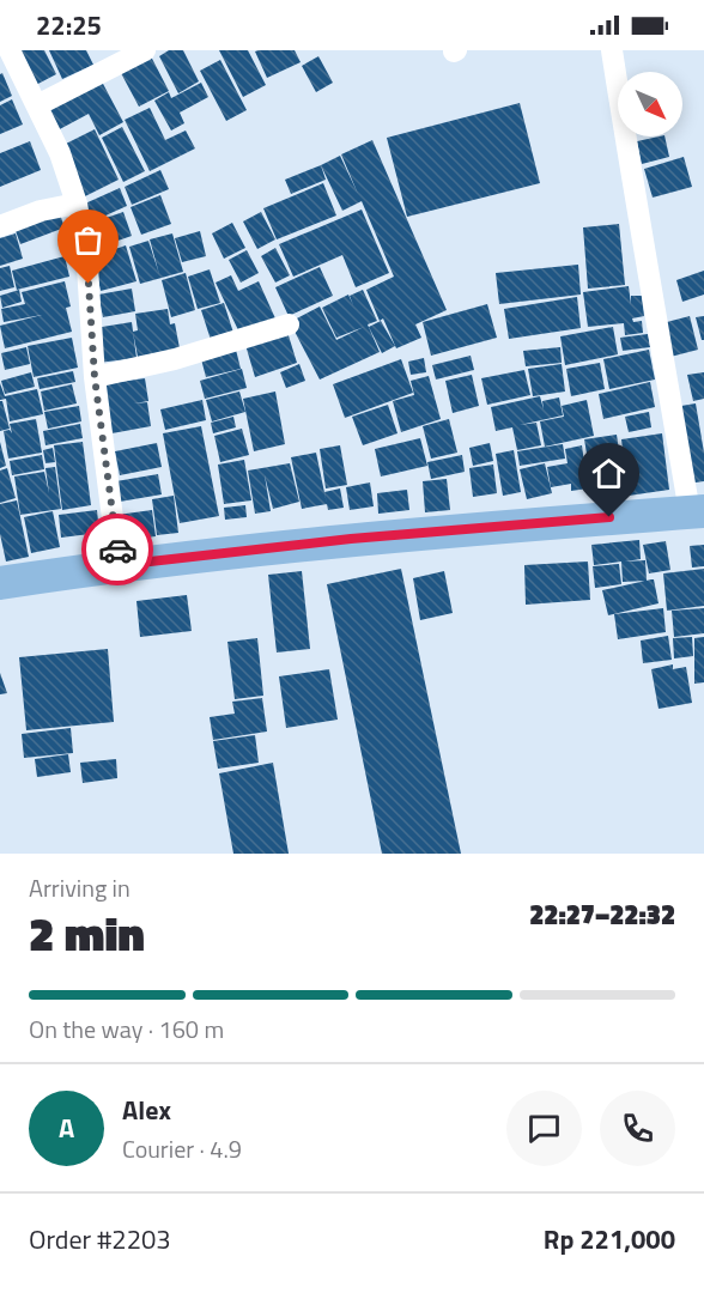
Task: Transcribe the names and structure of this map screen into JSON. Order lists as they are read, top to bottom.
{
  "north": "bottom right",
  "page": {
    "status": "22:25",
    "heading": ["2 min", "Arriving in", "22:27–22:32"],
    "panel": [
      "Alex",
      "Courier · 4.9",
      "Order #2203",
      "Rp 221,000"
    ],
    "bar": "On the way · 160 m",
    "round": "A"
  }
}
